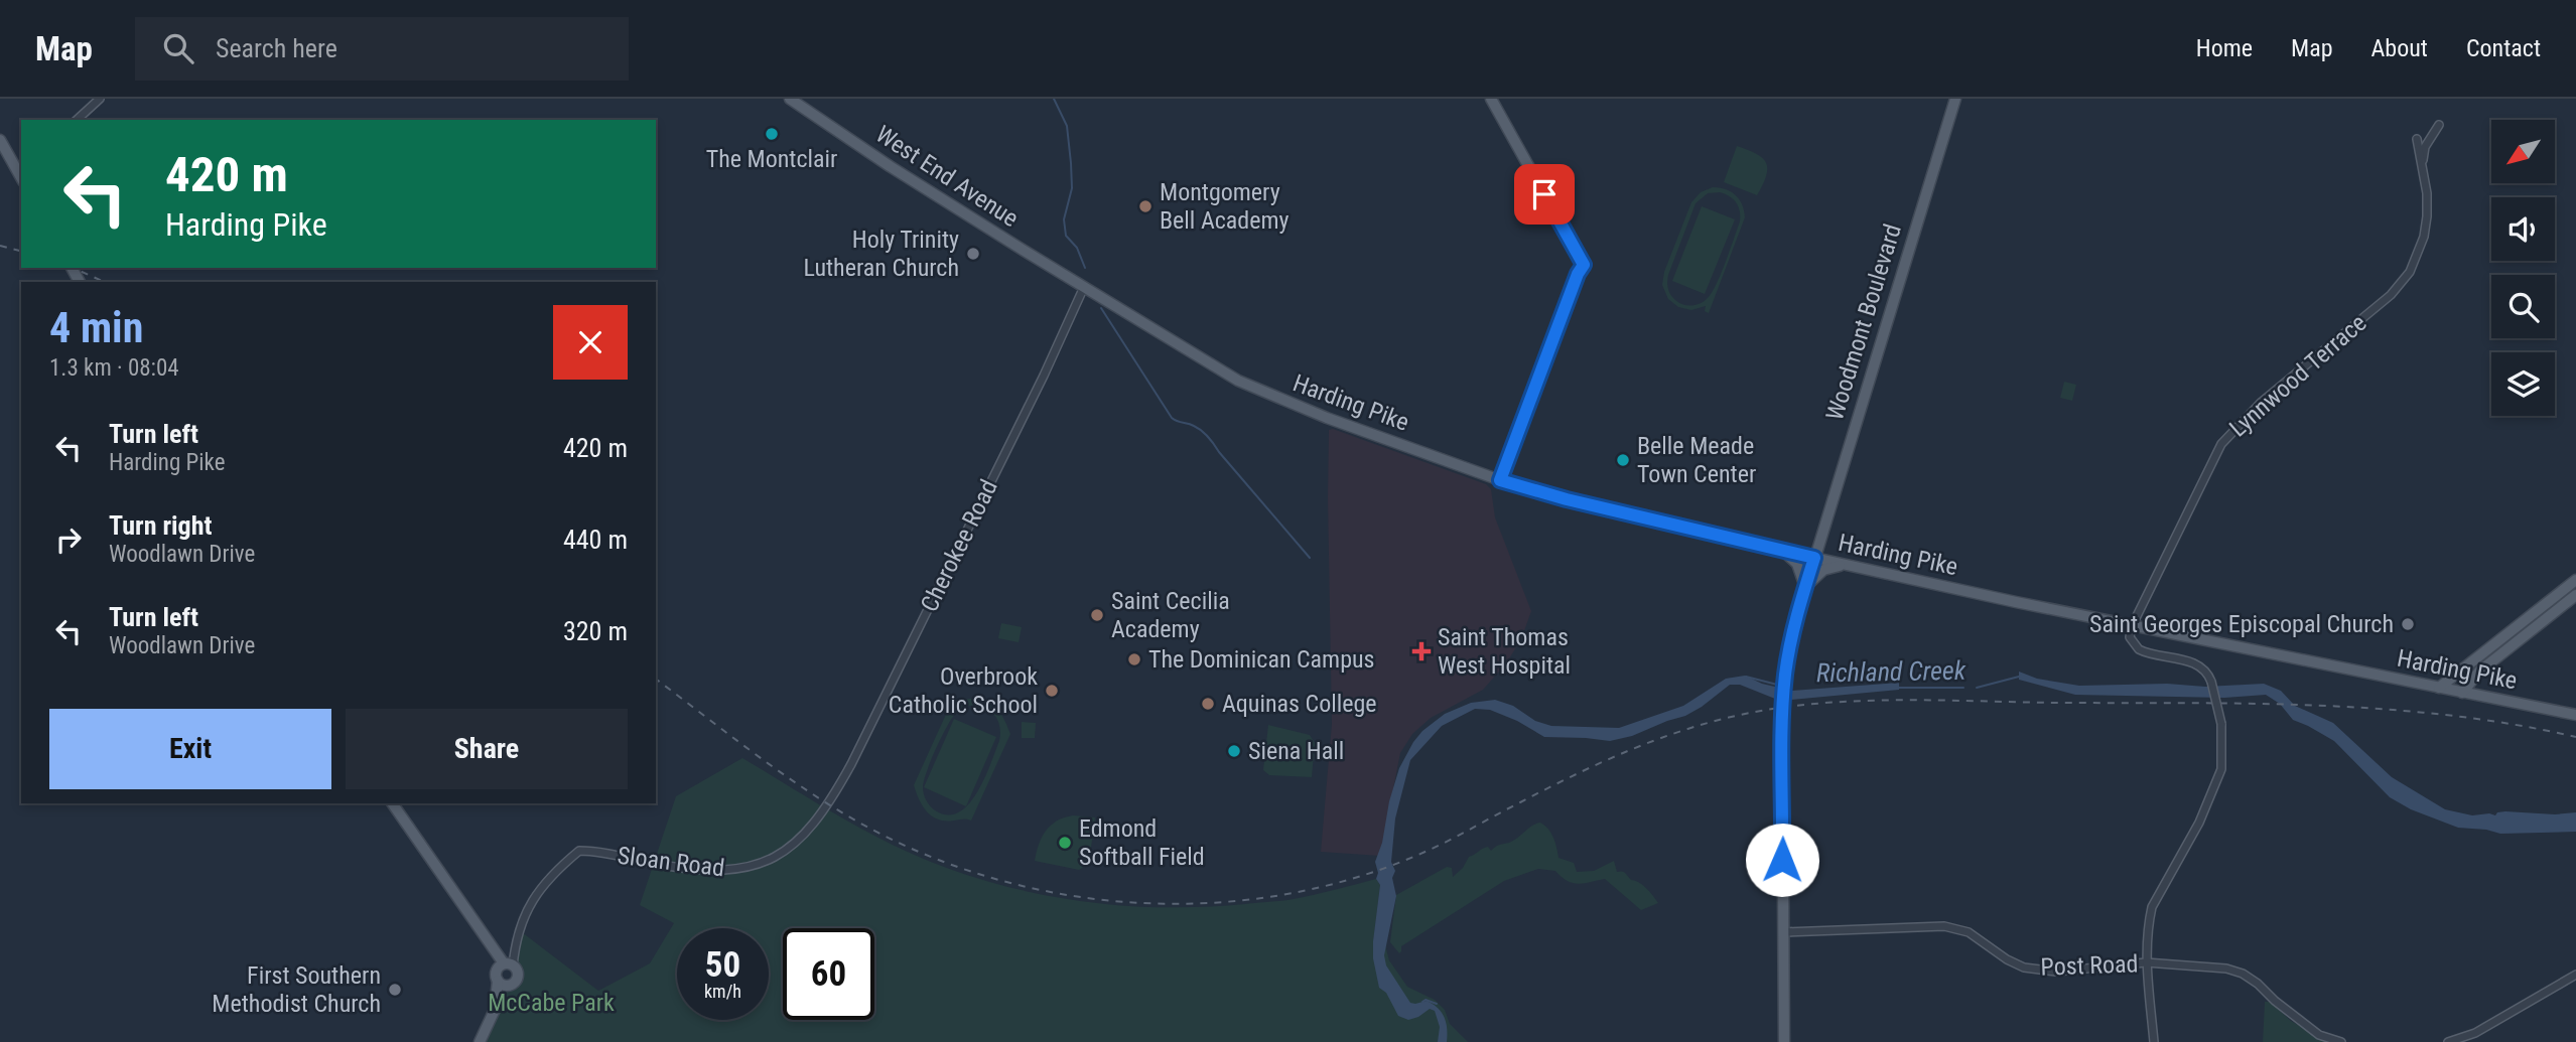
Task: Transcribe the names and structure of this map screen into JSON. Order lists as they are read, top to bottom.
{
  "streets": {
    "main road": ["West End Avenue", "Woodmont Boulevard", "Harding Pike"],
    "street": [
      "Lynnwood Terrace",
      "Cherokee Road",
      "Sloan Road",
      "Post Road"
    ]
  },
  "crossings": [
    ["West End Avenue", "Harding Pike"],
    ["West End Avenue", "Cherokee Road"],
    ["Woodmont Boulevard", "Harding Pike"],
    ["Woodmont Boulevard", "Post Road"],
    ["Lynnwood Terrace", "Harding Pike"],
    ["Harding Pike", "Cherokee Road"],
    ["Cherokee Road", "Sloan Road"]
  ],
  "water": ["Richland Creek"],
  "parks": ["McCabe Park"],
  "places": {
    "other": [
      "The Montclair",
      "Montgomery Bell Academy",
      "Holy Trinity Lutheran Church",
      "Belle Meade Town Center",
      "Saint Cecilia Academy",
      "Saint Georges Episcopal Church",
      "The Dominican Campus",
      "Overbrook Catholic School",
      "Aquinas College",
      "Siena Hall",
      "Edmond Softball Field",
      "First Southern Methodist Church"
    ],
    "health": ["Saint Thomas West Hospital"]
  },
  "north": "bottom left",
  "page": {
    "header": "Map",
    "search": "Search here",
    "nav": [
      "Home",
      "Map",
      "About",
      "Contact"
    ],
    "turn": ["420 m", "Harding Pike"],
    "heading": ["4 min", "1.3 km · 08:04"],
    "list": [
      {
        "name": "Turn left",
        "note": "Harding Pike",
        "value": "420 m"
      },
      {
        "name": "Turn right",
        "note": "Woodlawn Drive",
        "value": "440 m"
      },
      {
        "name": "Turn left",
        "note": "Woodlawn Drive",
        "value": "320 m"
      }
    ],
    "buttons": ["Exit", "Share"],
    "speed": "50 km/h",
    "limit": "60"
  }
}
